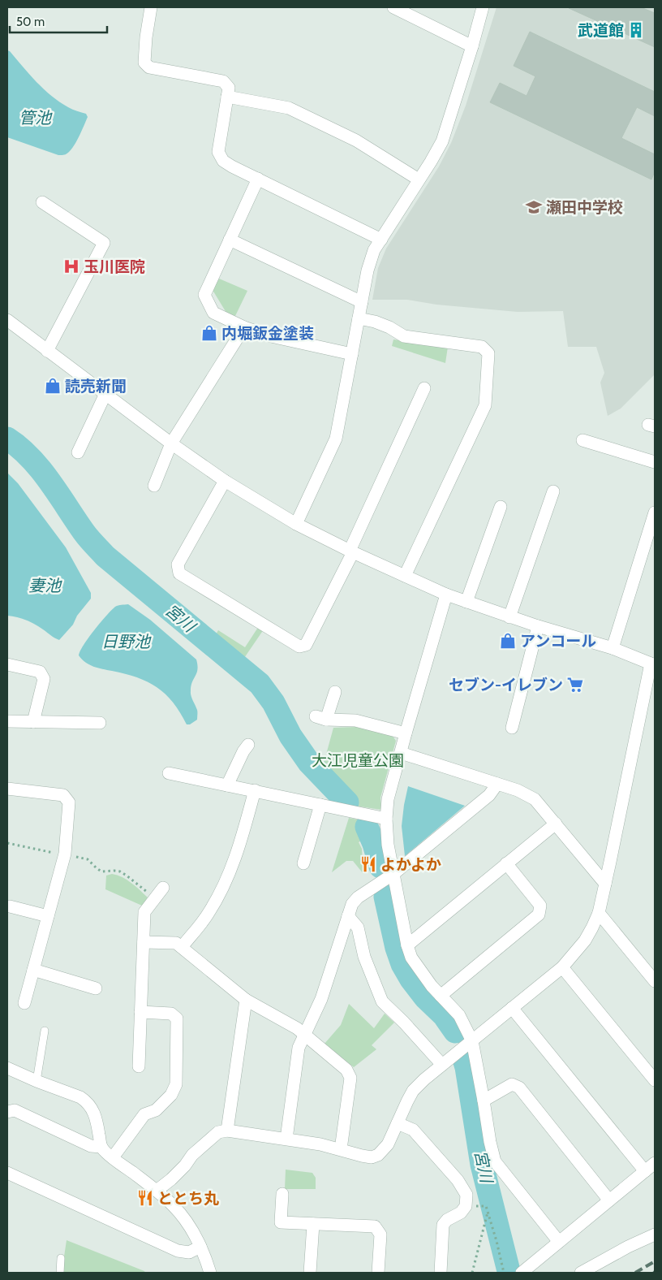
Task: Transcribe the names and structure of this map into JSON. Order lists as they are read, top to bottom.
{
  "water": [
    "管池",
    "妻池",
    "宮川",
    "日野池"
  ],
  "parks": ["大江児童公園"],
  "places": {
    "building": ["武道館"],
    "school or university": ["瀬田中学校"],
    "hospital": ["玉川医院"],
    "shop": ["内堀鈑金塗装", "読売新聞", "アンコール"],
    "supermarket": ["セブン-イレブン"],
    "restaurant": ["よかよか", "ととち丸"]
  },
  "scale_bar": "50 m"
}
